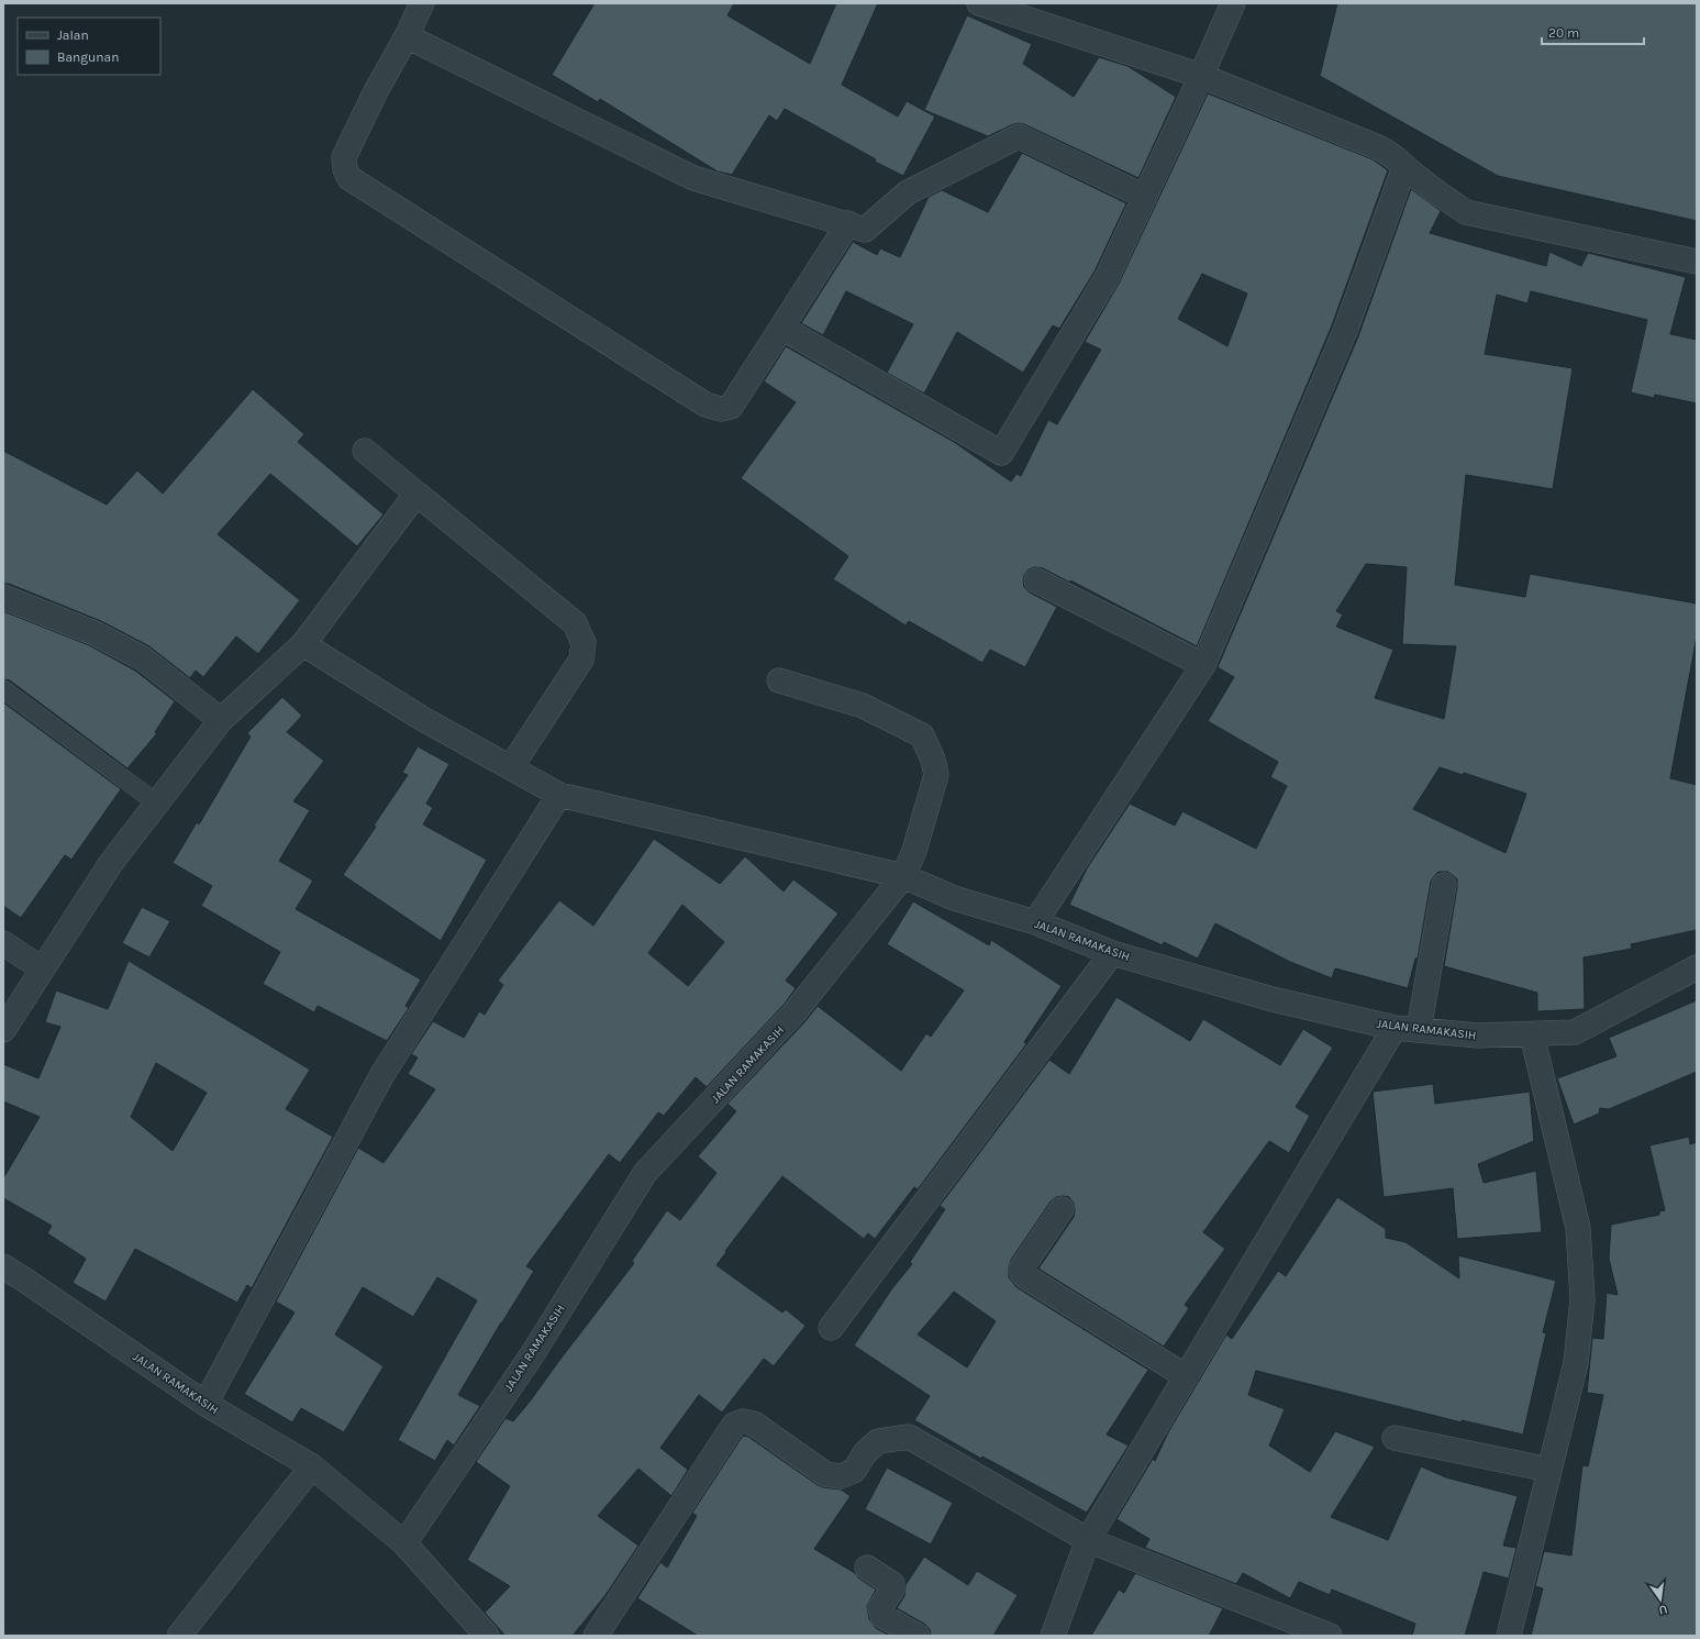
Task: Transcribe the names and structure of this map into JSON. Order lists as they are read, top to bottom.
{
  "streets": {
    "street": ["JALAN RAMAKASIH"]
  },
  "legend": ["Jalan", "Bangunan"],
  "scale_bar": "20 m",
  "north": "bottom"
}
